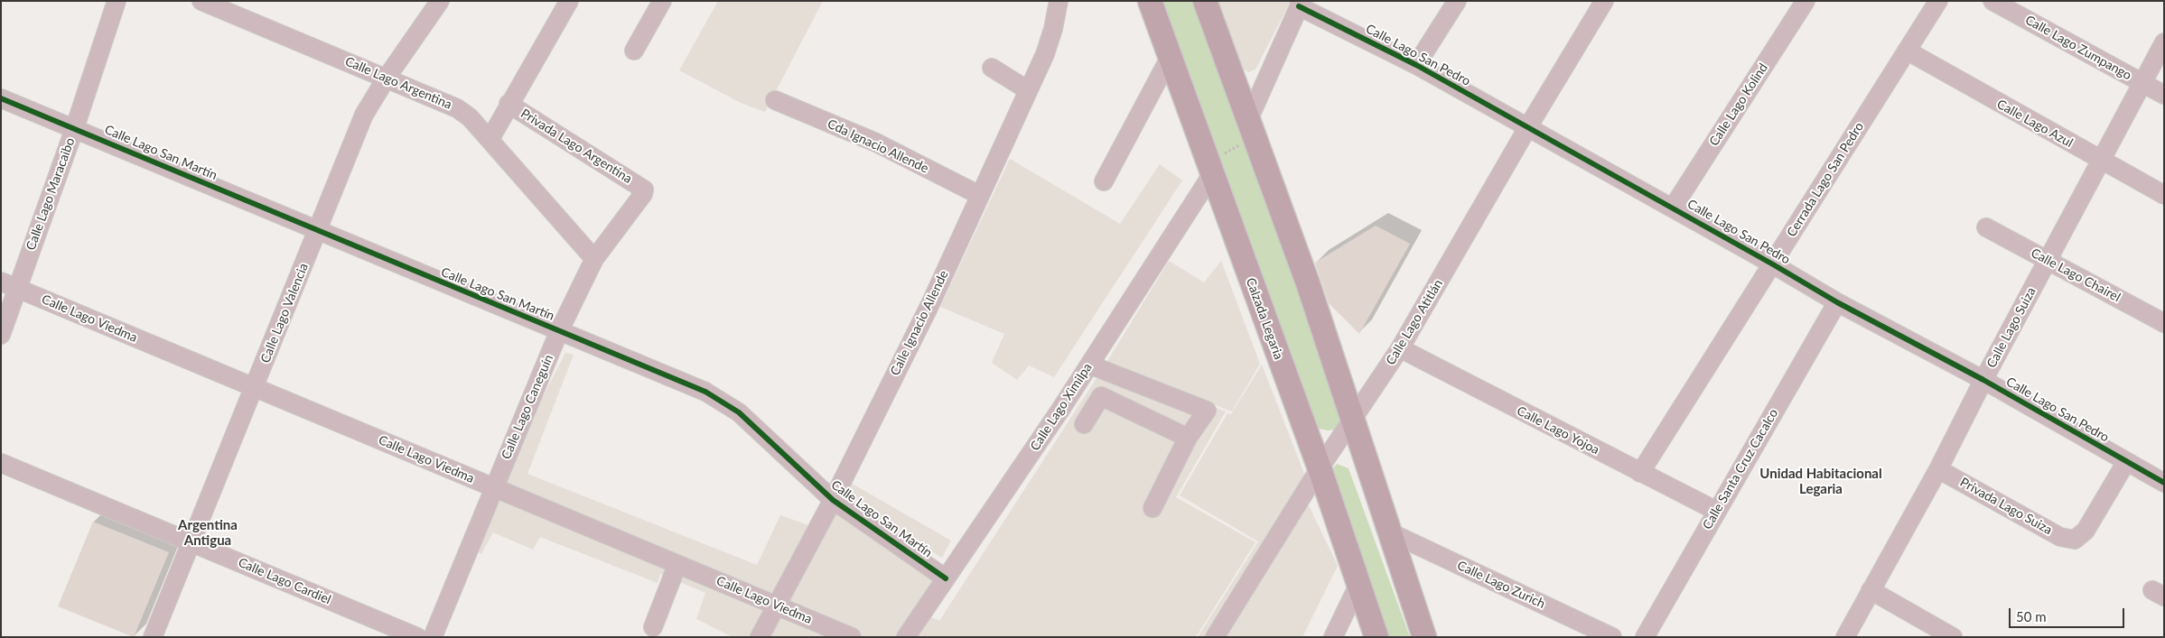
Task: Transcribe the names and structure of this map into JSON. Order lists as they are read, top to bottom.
{
  "streets": {
    "main road": ["Calzada Legaria"],
    "street": [
      "Calle Lago Zumpango",
      "Calle Lago San Pedro",
      "Calle Lago Argentina",
      "Calle Lago Kolind",
      "Calle Lago Azul",
      "Privada Lago Argentina",
      "Cda Ignacio Allende",
      "Calle Lago San Martín",
      "Cerrada Lago San Pedro",
      "Calle Lago Maracaibo",
      "Calle Lago Chairel",
      "Calle Lago Valencia",
      "Calle Lago Viedma",
      "Calle Lago Atitlán",
      "Calle Ignacio Allende",
      "Calle Lago Suiza",
      "Calle Lago Caneguín",
      "Calle Lago Ximilpa",
      "Calle Lago Yojoa",
      "Calle Santa Cruz Cacalco",
      "Privada Lago Suiza",
      "Calle Lago Cardiel",
      "Calle Lago Zurich"
    ]
  },
  "crossings": [
    ["Calle Lago Zumpango", "Calle Lago Suiza"],
    ["Calle Lago San Pedro", "Calle Lago Kolind"],
    ["Calle Lago San Pedro", "Cerrada Lago San Pedro"],
    ["Calle Lago San Pedro", "Calle Lago Atitlán"],
    ["Calle Lago San Pedro", "Calle Lago Suiza"],
    ["Calle Lago San Pedro", "Calle Santa Cruz Cacalco"],
    ["Calle Lago San Pedro", "Privada Lago Suiza"],
    ["Calle Lago Argentina", "Calle Lago Valencia"],
    ["Calle Lago Argentina", "Calle Lago Caneguín"],
    ["Calle Lago Azul", "Cerrada Lago San Pedro"],
    ["Calle Lago Azul", "Calle Lago Suiza"],
    ["Privada Lago Argentina", "Calle Lago Caneguín"],
    ["Cda Ignacio Allende", "Calle Ignacio Allende"],
    ["Calle Lago San Martín", "Calle Lago Maracaibo"],
    ["Calle Lago San Martín", "Calle Lago Valencia"],
    ["Calle Lago San Martín", "Calle Ignacio Allende"],
    ["Calle Lago San Martín", "Calle Lago Caneguín"],
    ["Calle Lago San Martín", "Calle Lago Ximilpa"],
    ["Cerrada Lago San Pedro", "Calle Lago Yojoa"],
    ["Calle Lago Maracaibo", "Calle Lago Viedma"],
    ["Calle Lago Chairel", "Calle Lago Suiza"],
    ["Calle Lago Valencia", "Calle Lago Viedma"],
    ["Calle Lago Valencia", "Calle Lago Cardiel"],
    ["Calle Lago Viedma", "Calle Ignacio Allende"],
    ["Calle Lago Viedma", "Calle Lago Caneguín"],
    ["Calzada Legaria", "Calle Lago Atitlán"],
    ["Calzada Legaria", "Calle Lago Ximilpa"],
    ["Calle Lago Atitlán", "Calle Lago Yojoa"],
    ["Calle Lago Suiza", "Privada Lago Suiza"],
    ["Calle Lago Yojoa", "Calle Santa Cruz Cacalco"]
  ],
  "districts": ["Unidad Habitacional Legaria", "Argentina Antigua"],
  "scale_bar": "50 m"
}
